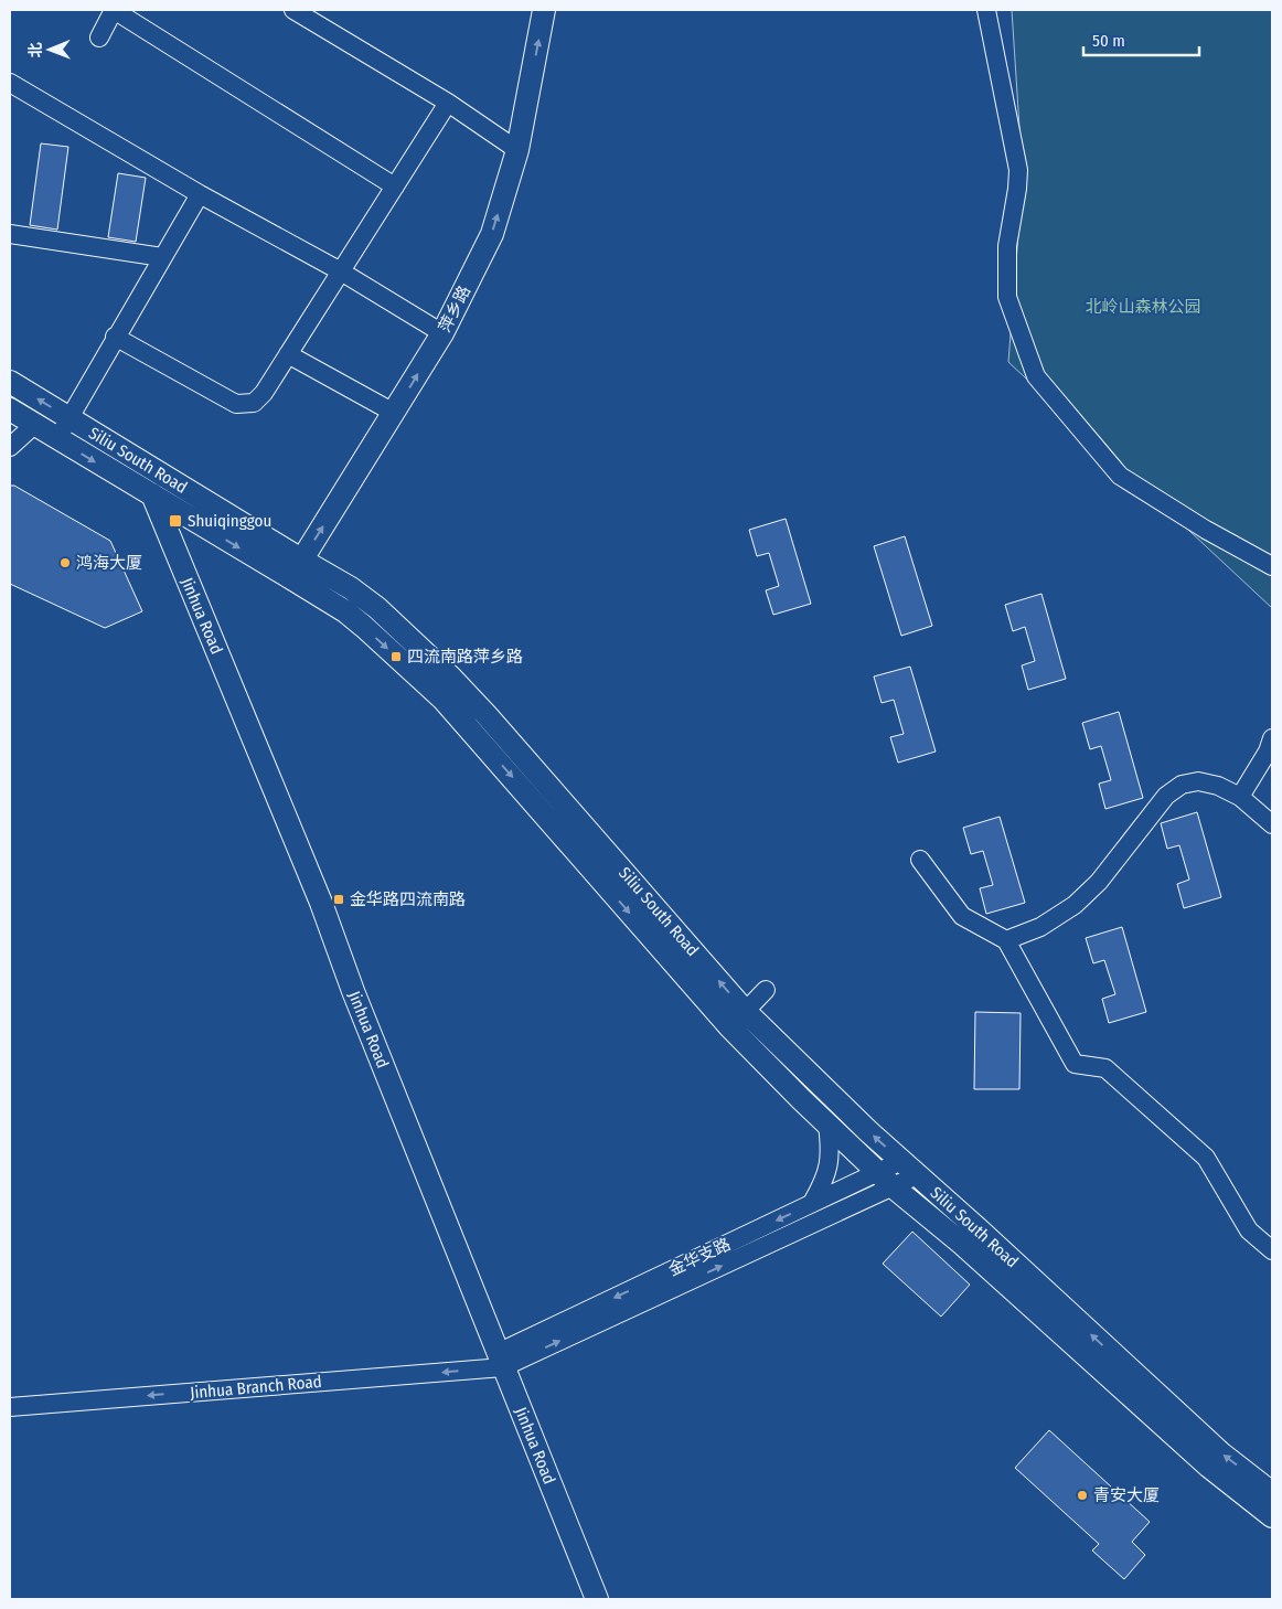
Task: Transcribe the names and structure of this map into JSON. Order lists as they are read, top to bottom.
{
  "streets": {
    "main road": ["萍乡路", "Siliu South Road", "Jinhua Road"],
    "street": ["金华支路", "Jinhua Branch Road"]
  },
  "crossings": [
    ["萍乡路", "Siliu South Road"],
    ["Siliu South Road", "Jinhua Road"],
    ["Siliu South Road", "金华支路"],
    ["Jinhua Road", "金华支路"],
    ["Jinhua Road", "Jinhua Branch Road"],
    ["金华支路", "Jinhua Branch Road"]
  ],
  "one_way": ["萍乡路", "Jinhua Branch Road"],
  "parks": ["北岭山森林公园"],
  "places": {
    "transit": ["Shuiqinggou", "四流南路萍乡路", "金华路四流南路"],
    "other": ["鸿海大厦", "青安大厦"]
  },
  "scale_bar": "50 m",
  "north": "left"
}
